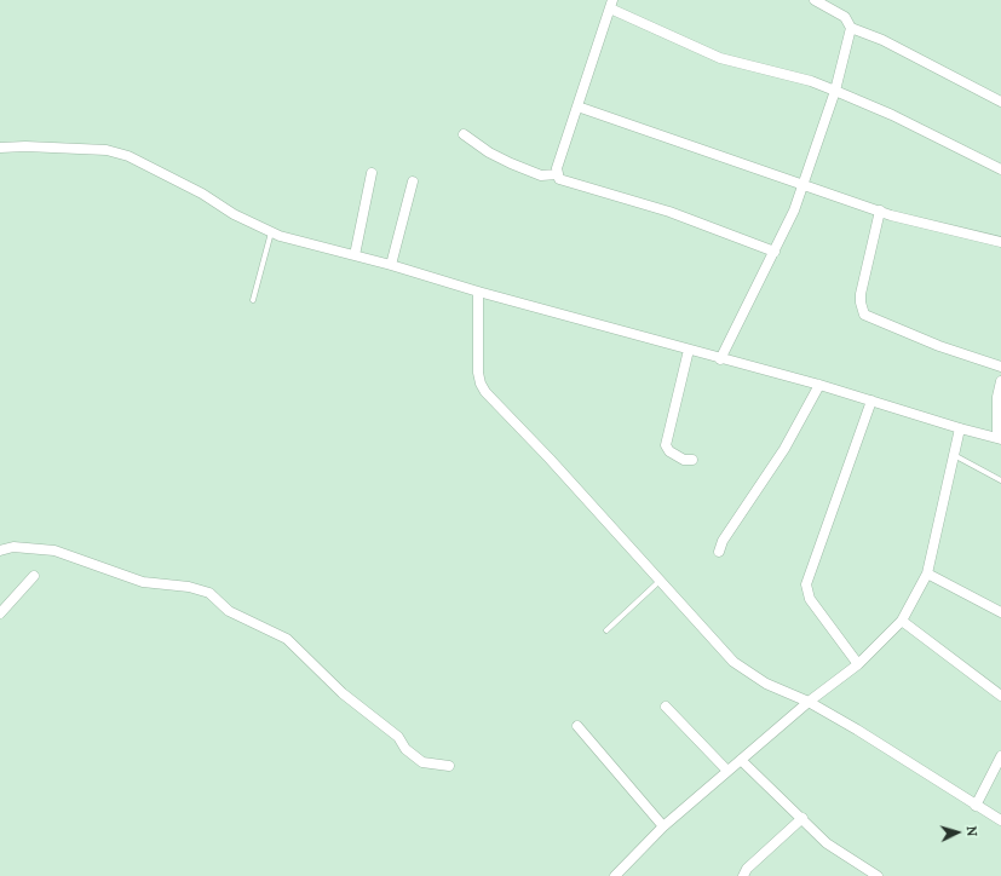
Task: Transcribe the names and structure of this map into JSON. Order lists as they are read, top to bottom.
{
  "north": "right"
}
